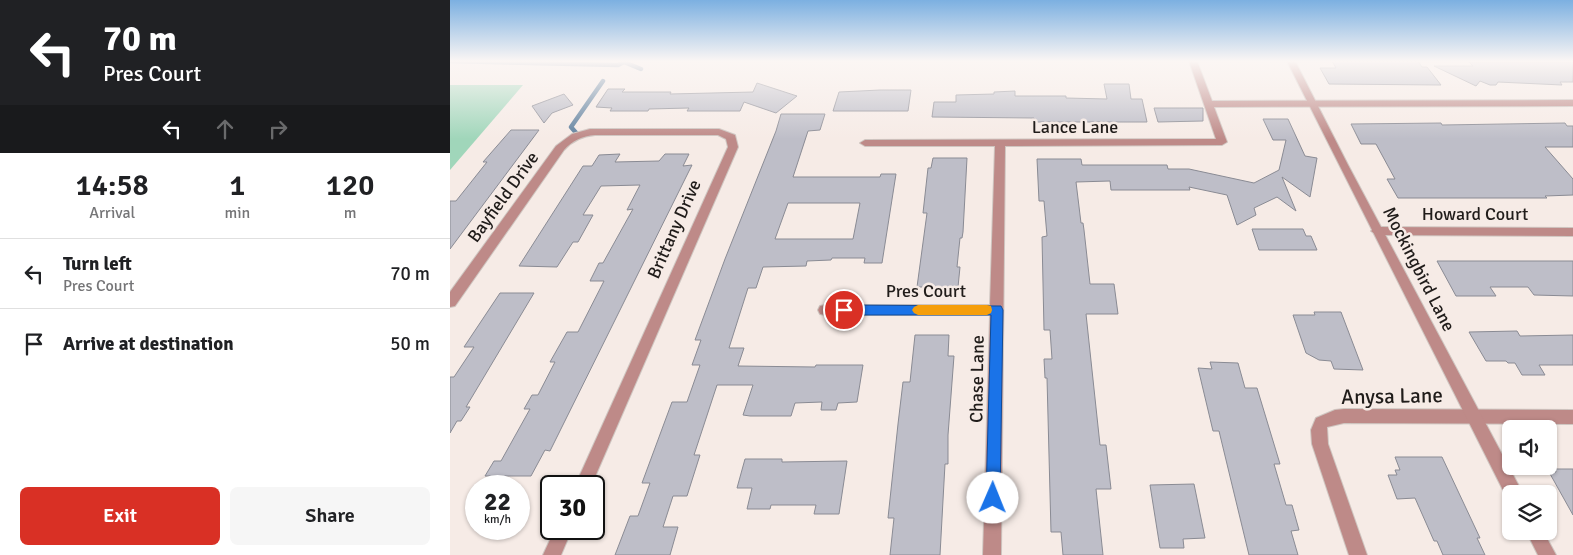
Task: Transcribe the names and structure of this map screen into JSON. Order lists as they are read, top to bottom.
{
  "streets": {
    "street": [
      "Lance Lane",
      "Bayfield Drive",
      "Howard Court",
      "Brittany Drive",
      "Mockingbird Lane",
      "Pres Court",
      "Chase Lane",
      "Anysa Lane"
    ]
  },
  "crossings": [
    ["Lance Lane", "Chase Lane"],
    ["Bayfield Drive", "Brittany Drive"],
    ["Howard Court", "Mockingbird Lane"],
    ["Mockingbird Lane", "Anysa Lane"],
    ["Pres Court", "Chase Lane"]
  ],
  "page": {
    "turn": ["70 m", "Pres Court"],
    "eta": [
      "14:58",
      "Arrival",
      "1",
      "min",
      "120",
      "m"
    ],
    "list": [
      {
        "name": "Turn left",
        "note": "Pres Court",
        "value": "70 m"
      },
      {
        "name": "Arrive at destination",
        "value": "50 m"
      }
    ],
    "speed": "22 km/h",
    "limit": "30",
    "buttons": ["Exit", "Share"]
  }
}
